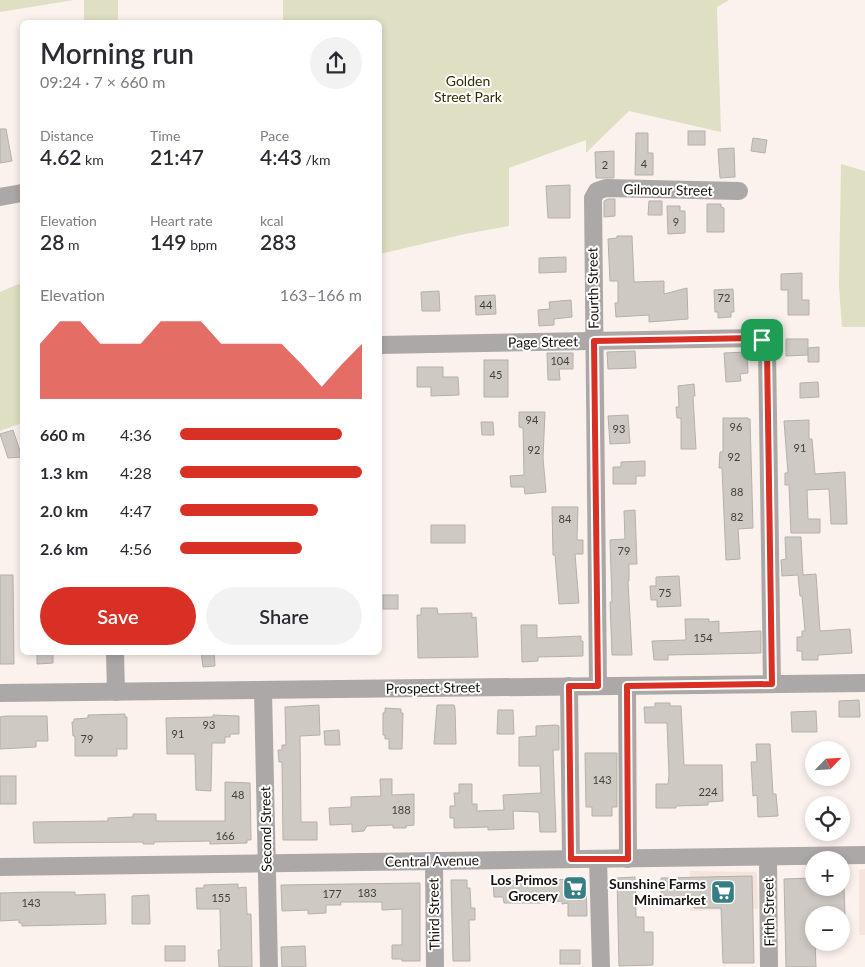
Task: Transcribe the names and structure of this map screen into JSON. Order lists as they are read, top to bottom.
{
  "streets": {
    "street": [
      "Gilmour Street",
      "Fourth Street",
      "Page Street",
      "Prospect Street",
      "Second Street",
      "Central Avenue",
      "Fifth Street",
      "Third Street"
    ]
  },
  "crossings": [
    ["Gilmour Street", "Fourth Street"],
    ["Fourth Street", "Page Street"],
    ["Fourth Street", "Prospect Street"],
    ["Page Street", "Prospect Street"],
    ["Prospect Street", "Second Street"],
    ["Second Street", "Central Avenue"],
    ["Central Avenue", "Fifth Street"],
    ["Central Avenue", "Third Street"]
  ],
  "parks": ["Golden Street Park"],
  "places": {
    "supermarket": ["Los Primos Grocery", "Sunshine Farms Minimarket"]
  },
  "house_numbers": [
    "4",
    "2",
    "9",
    "72",
    "44",
    "104",
    "45",
    "94",
    "96",
    "93",
    "91",
    "92",
    "92",
    "88",
    "82",
    "84",
    "79",
    "75",
    "154",
    "93",
    "91",
    "79",
    "143",
    "224",
    "48",
    "188",
    "166",
    "183",
    "177",
    "155",
    "143"
  ],
  "north": "top right",
  "page": {
    "heading": ["Morning run", "09:24 · 7 × 660 m"],
    "stats": [
      ["Distance", "4.62 km"],
      ["Time", "21:47"],
      ["Pace", "4:43 /km"],
      ["Elevation", "28 m"],
      ["Heart rate", "149 bpm"],
      ["kcal", "283"]
    ],
    "chart": ["Elevation", "163–166 m"],
    "list": [
      {
        "name": "660 m",
        "note": "4:36"
      },
      {
        "name": "1.3 km",
        "note": "4:28"
      },
      {
        "name": "2.0 km",
        "note": "4:47"
      },
      {
        "name": "2.6 km",
        "note": "4:56"
      }
    ],
    "buttons": ["Save", "Share"],
    "map_buttons": ["+", "−"]
  }
}
